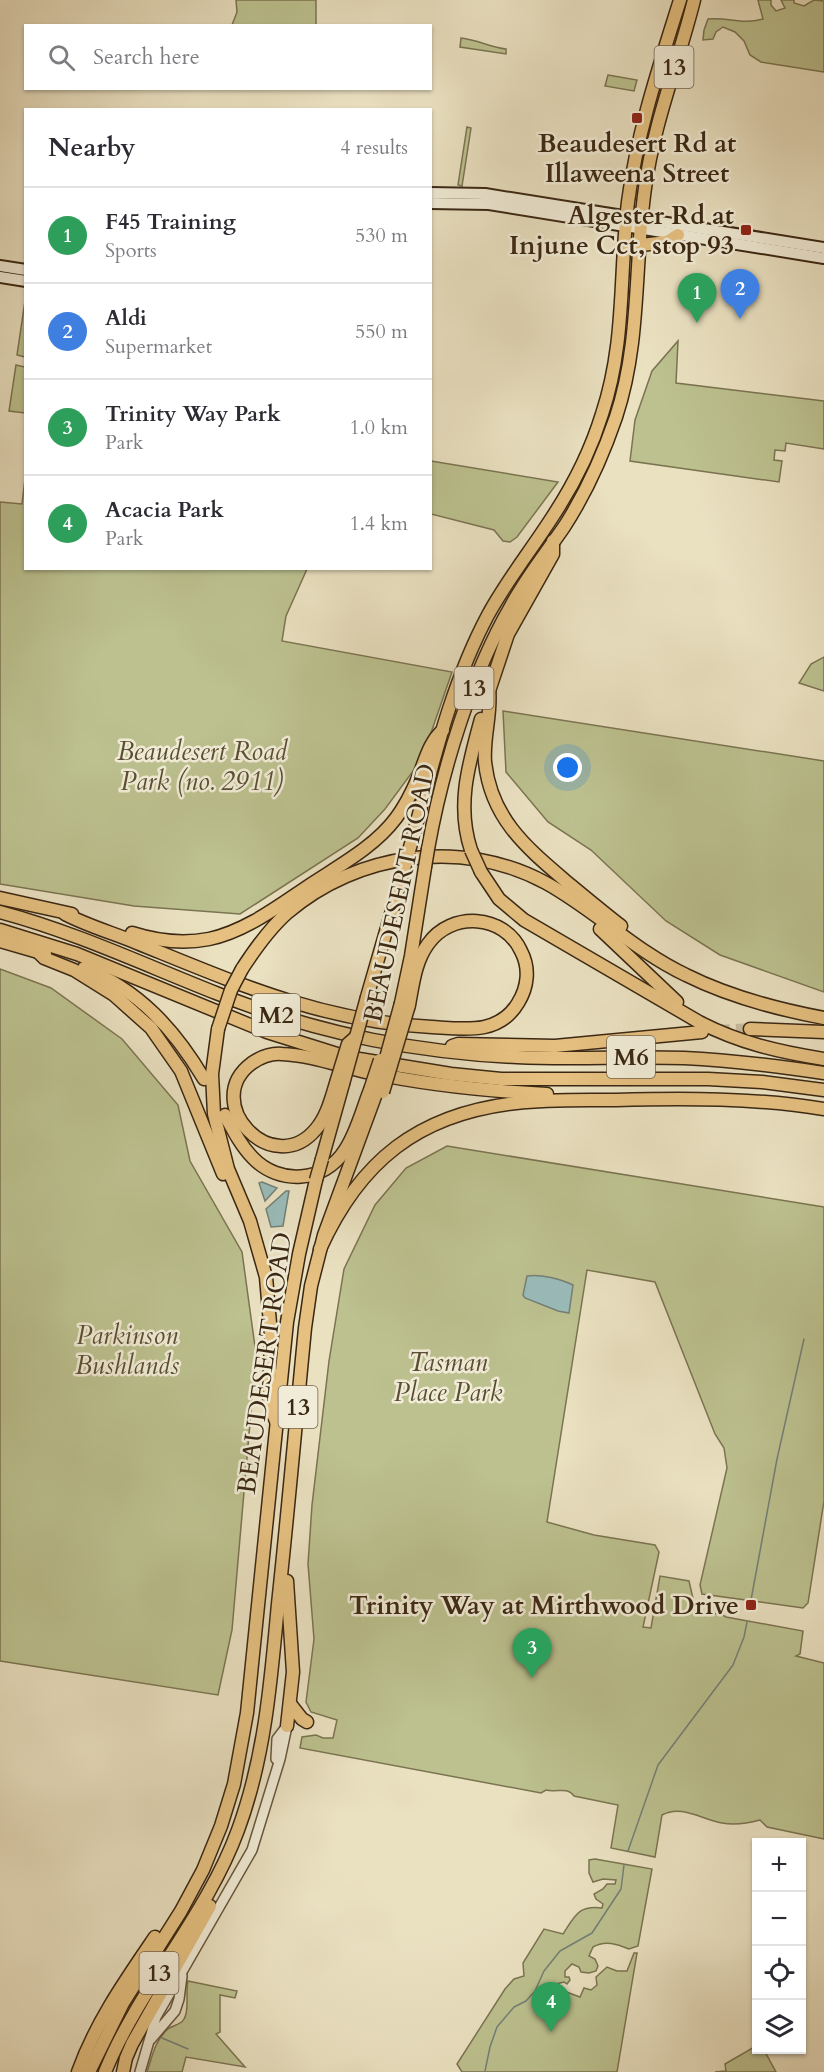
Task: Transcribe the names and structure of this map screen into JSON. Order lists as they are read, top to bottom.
{
  "streets": {
    "highway": [
      "13",
      "BEAUDESERT ROAD",
      "M2",
      "M6"
    ]
  },
  "crossings": [
    ["13", "BEAUDESERT ROAD"],
    ["M2", "M6"]
  ],
  "parks": ["Beaudesert Road Park (no. 2911)", "Parkinson Bushlands", "Tasman Place Park"],
  "places": {
    "transit": ["Beaudesert Rd at Illaweena Street", "Algester Rd at Injune Cct, stop 93", "Trinity Way at Mirthwood Drive"]
  },
  "page": {
    "search": "Search here",
    "heading": ["Nearby", "4 results"],
    "list": [
      {
        "mark": "1",
        "name": "F45 Training",
        "note": "Sports",
        "value": "530 m"
      },
      {
        "mark": "2",
        "name": "Aldi",
        "note": "Supermarket",
        "value": "550 m"
      },
      {
        "mark": "3",
        "name": "Trinity Way Park",
        "note": "Park",
        "value": "1.0 km"
      },
      {
        "mark": "4",
        "name": "Acacia Park",
        "note": "Park",
        "value": "1.4 km"
      }
    ],
    "pins": [
      "2",
      "1",
      "3",
      "4"
    ],
    "map_buttons": ["+", "−"]
  }
}
